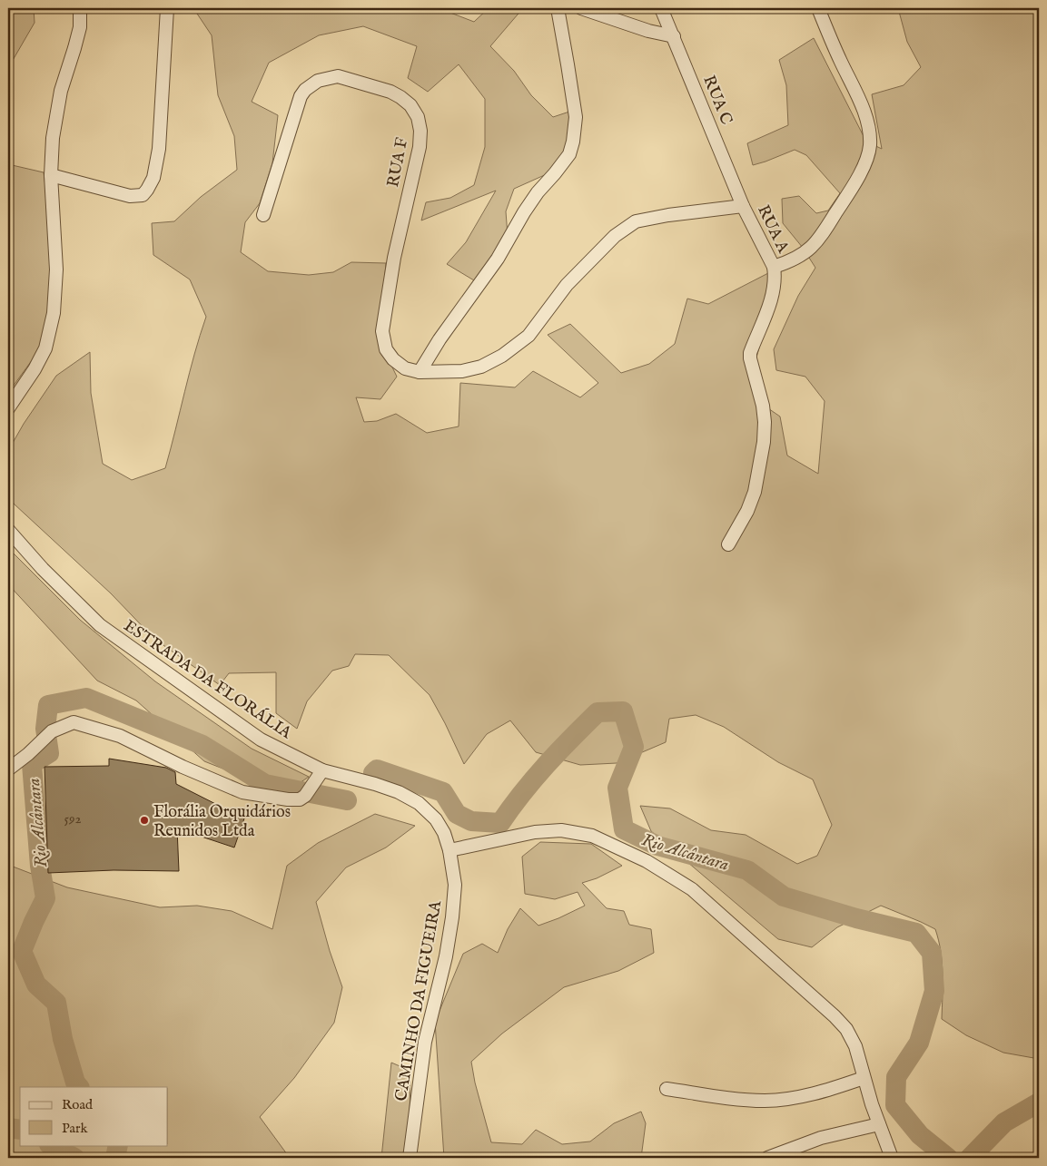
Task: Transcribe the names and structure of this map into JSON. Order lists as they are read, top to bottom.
{
  "streets": {
    "street": [
      "RUA C",
      "RUA F",
      "RUA A",
      "ESTRADA DA FLORÁLIA",
      "CAMINHO DA FIGUEIRA"
    ]
  },
  "crossings": [
    ["RUA C", "RUA F"],
    ["RUA C", "RUA A"],
    ["RUA F", "RUA A"],
    ["ESTRADA DA FLORÁLIA", "CAMINHO DA FIGUEIRA"]
  ],
  "water": ["Rio Alcântara"],
  "places": ["Florália Orquidários Reunidos Ltda"],
  "house_numbers": ["592"],
  "legend": ["Road", "Park"]
}
